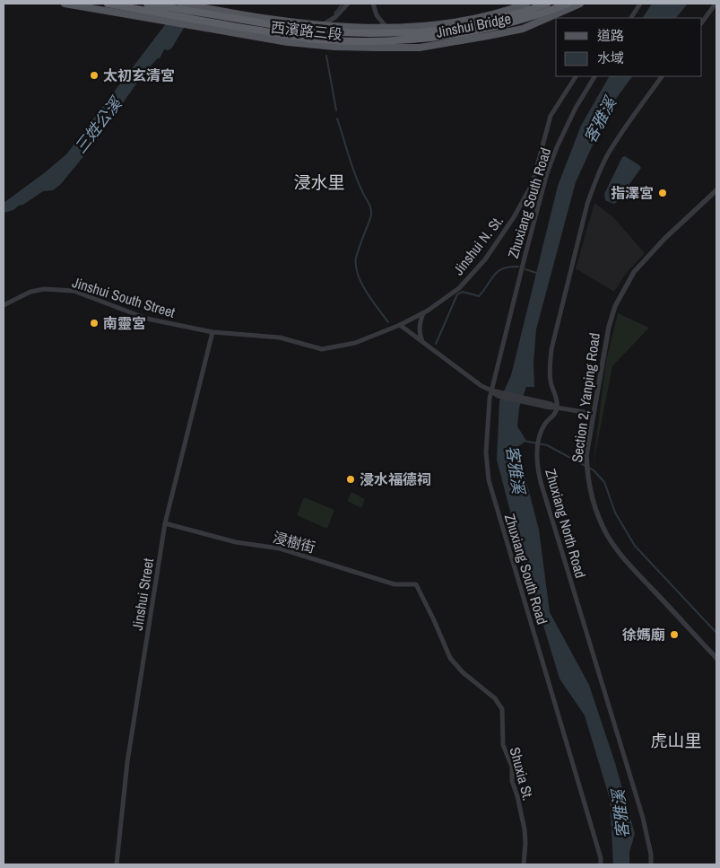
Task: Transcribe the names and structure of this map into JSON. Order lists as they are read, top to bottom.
{
  "streets": {
    "highway": ["Jinshui Bridge"],
    "main road": ["西濱路三段"],
    "street": [
      "Zhuxiang South Road",
      "Jinshui N. St.",
      "Jinshui South Street",
      "Section 2, Yanping Road",
      "Zhuxiang North Road",
      "浸樹街",
      "Jinshui Street",
      "Shuxia St."
    ]
  },
  "crossings": [
    ["Jinshui Bridge", "西濱路三段"],
    ["Jinshui N. St.", "Jinshui South Street"],
    ["Jinshui N. St.", "Jinshui Street"],
    ["Jinshui South Street", "Jinshui Street"],
    ["浸樹街", "Jinshui Street"],
    ["浸樹街", "Shuxia St."]
  ],
  "districts": ["浸水里", "虎山里"],
  "water": ["客雅溪", "三姓公溪"],
  "places": [
    "太初玄清宮",
    "指澤宮",
    "南靈宮",
    "浸水福德祠",
    "徐媽廟"
  ],
  "legend": ["道路", "水域"]
}
